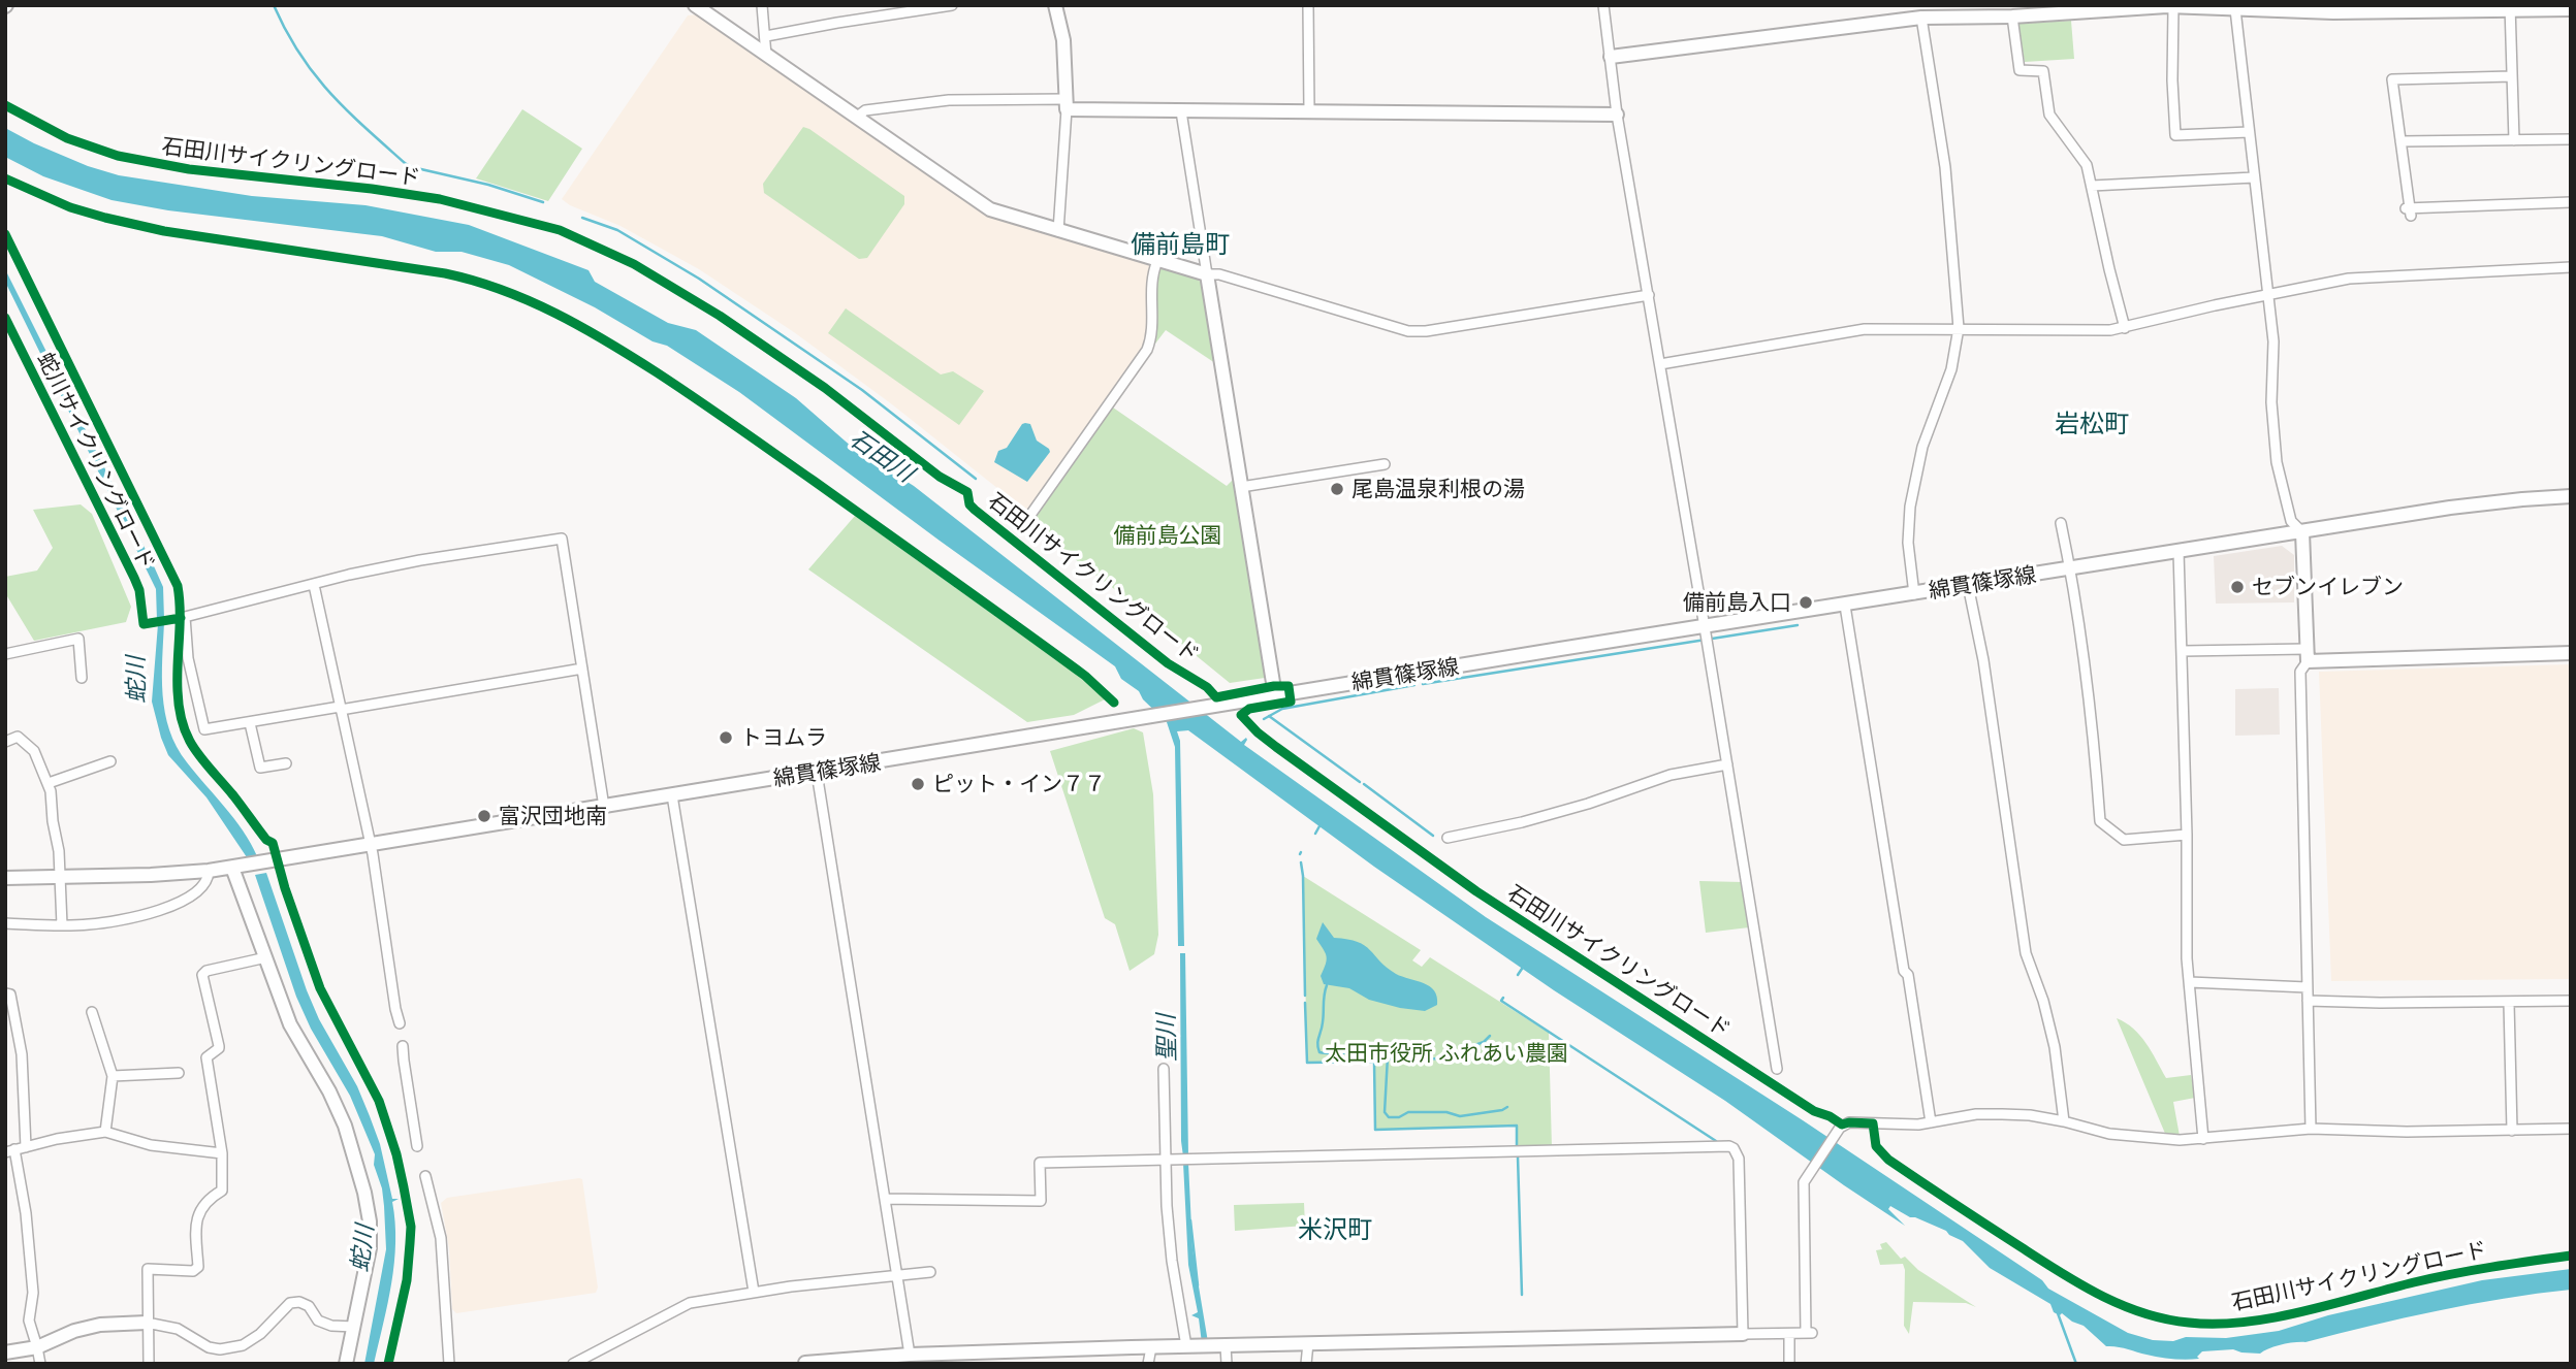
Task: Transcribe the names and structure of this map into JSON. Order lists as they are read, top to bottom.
{
  "streets": {
    "street": ["綿貫篠塚線"],
    "cycle path": ["石田川サイクリングロード", "蛇川サイクリングロード"]
  },
  "districts": ["備前島町", "岩松町", "米沢町"],
  "water": ["石田川", "蛇川", "聖川"],
  "parks": ["備前島公園", "太田市役所 ふれあい農園"],
  "places": [
    "尾島温泉利根の湯",
    "セブンイレブン",
    "備前島入口",
    "トヨムラ",
    "ピット・イン７７",
    "富沢団地南"
  ]
}
